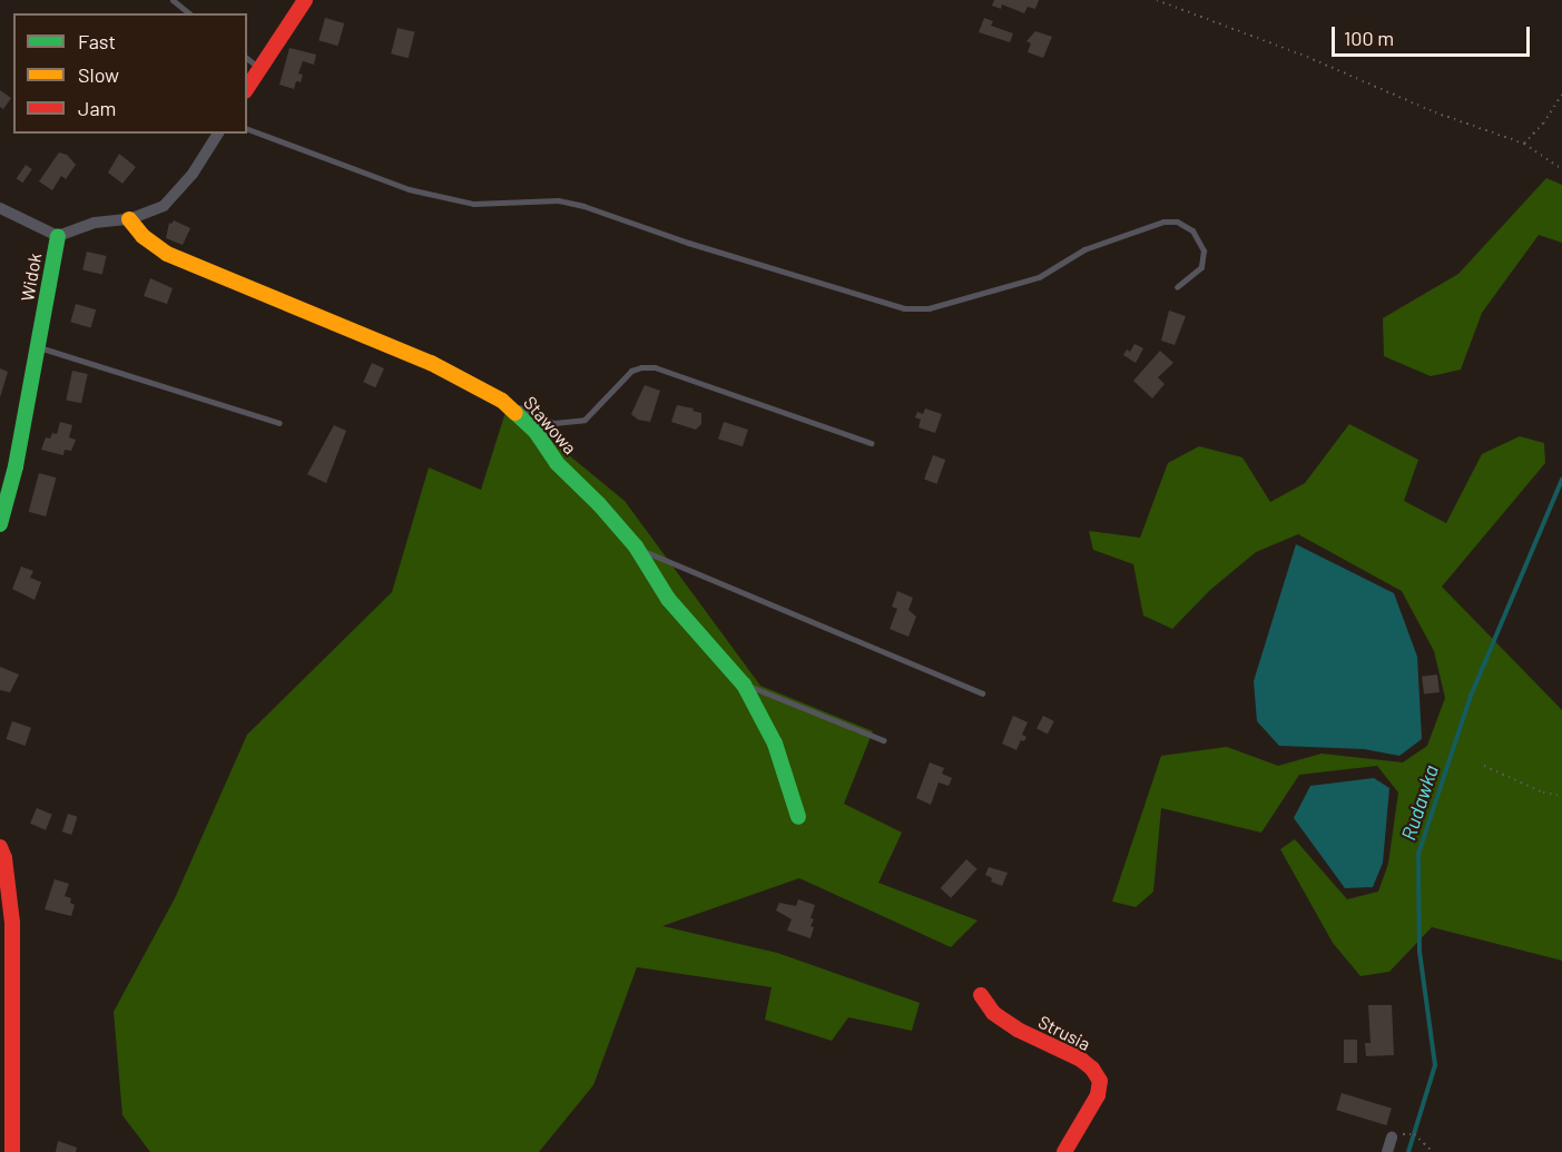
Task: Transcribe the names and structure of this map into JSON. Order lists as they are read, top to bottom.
{
  "streets": {
    "street": ["Widok", "Stawowa", "Strusia"]
  },
  "crossings": [
    ["Widok", "Stawowa"]
  ],
  "water": ["Rudawka"],
  "legend": ["Fast", "Slow", "Jam"],
  "scale_bar": "100 m"
}
